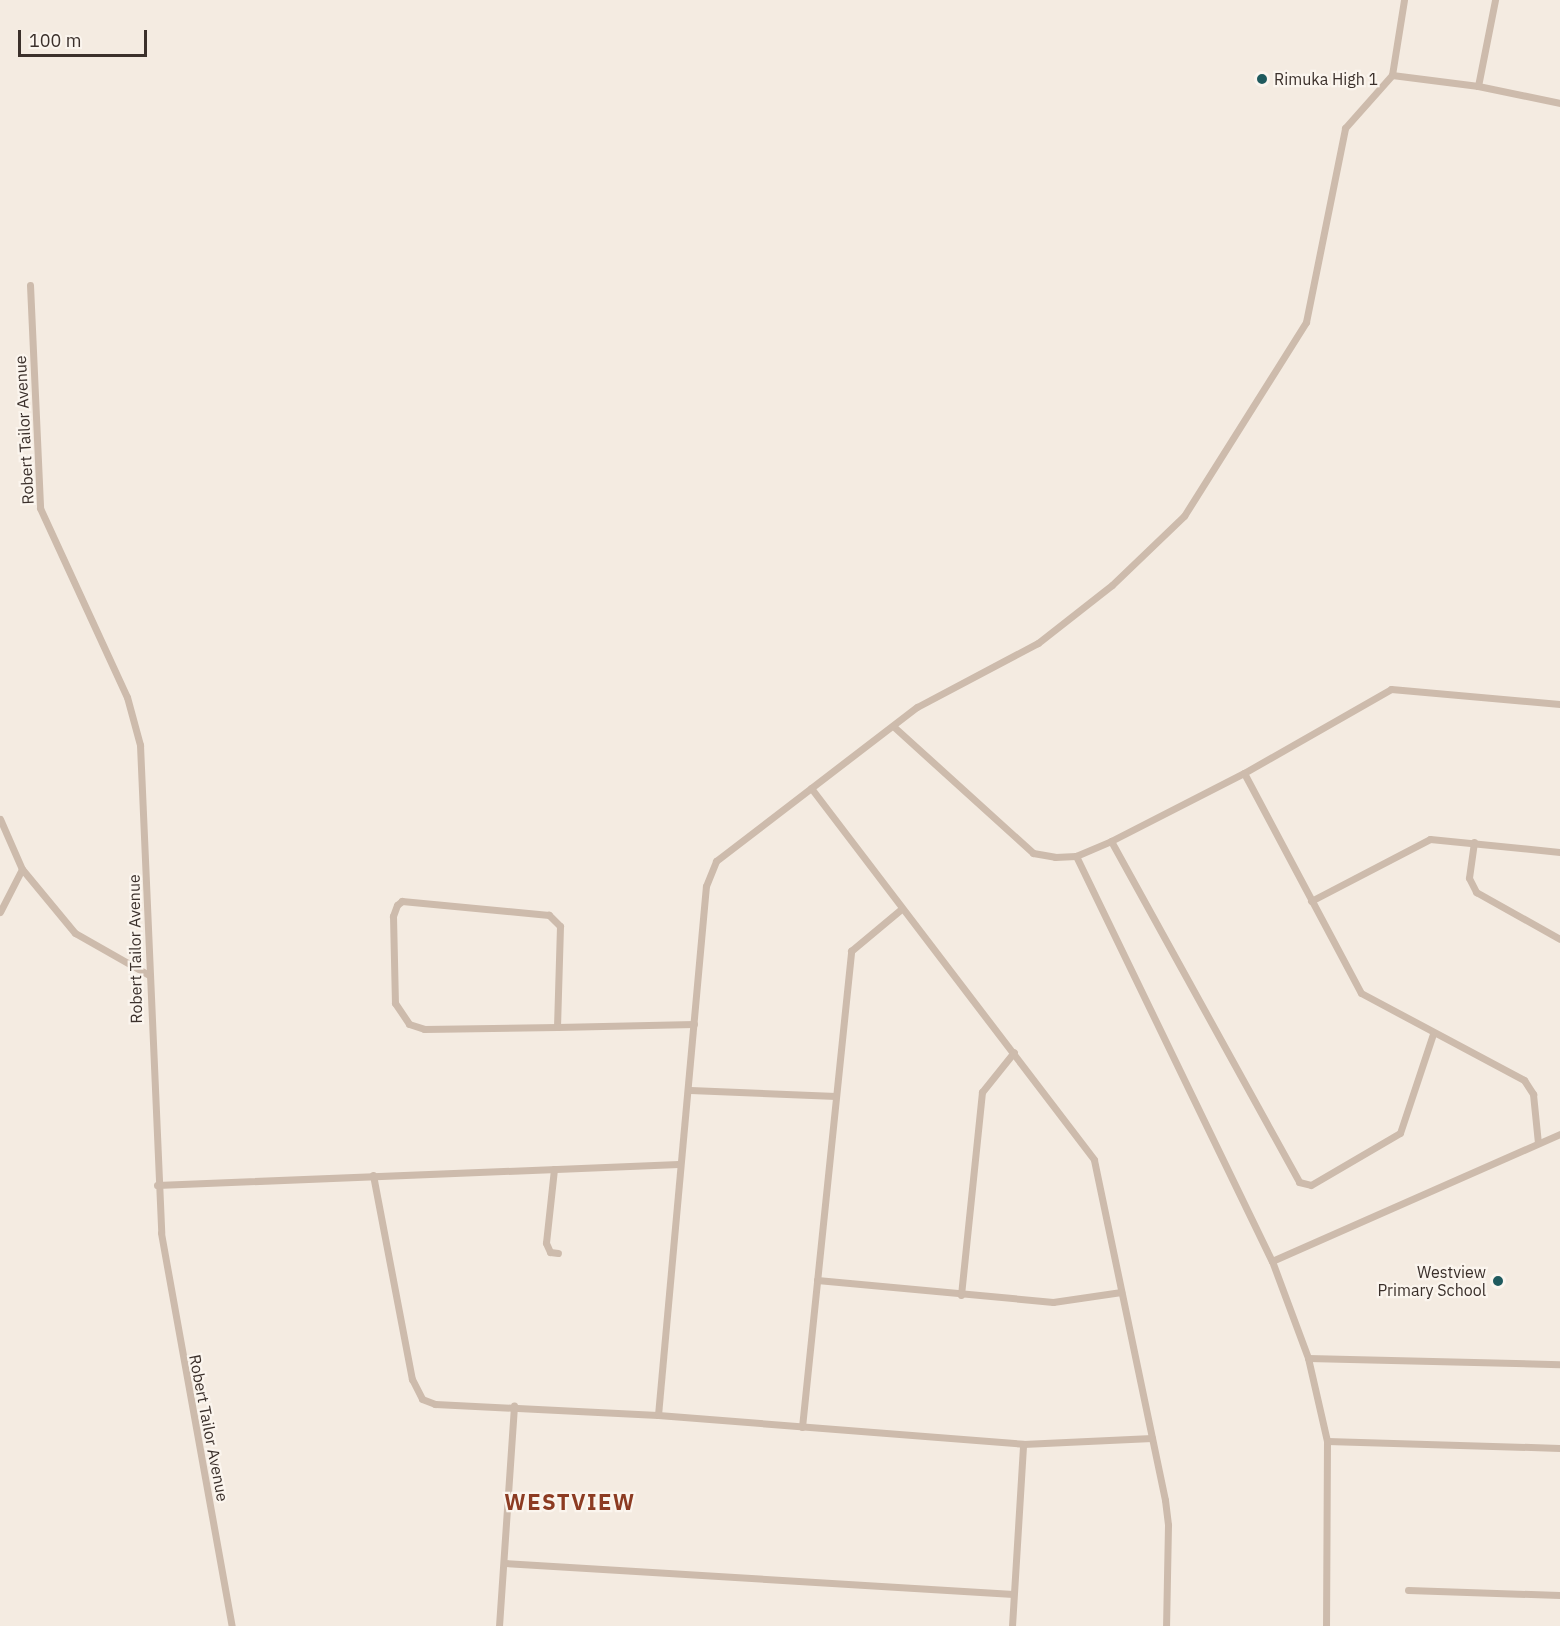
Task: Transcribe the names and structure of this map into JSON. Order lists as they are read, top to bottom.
{
  "streets": {
    "street": ["Robert Tailor Avenue"]
  },
  "districts": ["WESTVIEW"],
  "places": ["Rimuka High 1", "Westview Primary School"],
  "scale_bar": "100 m"
}
